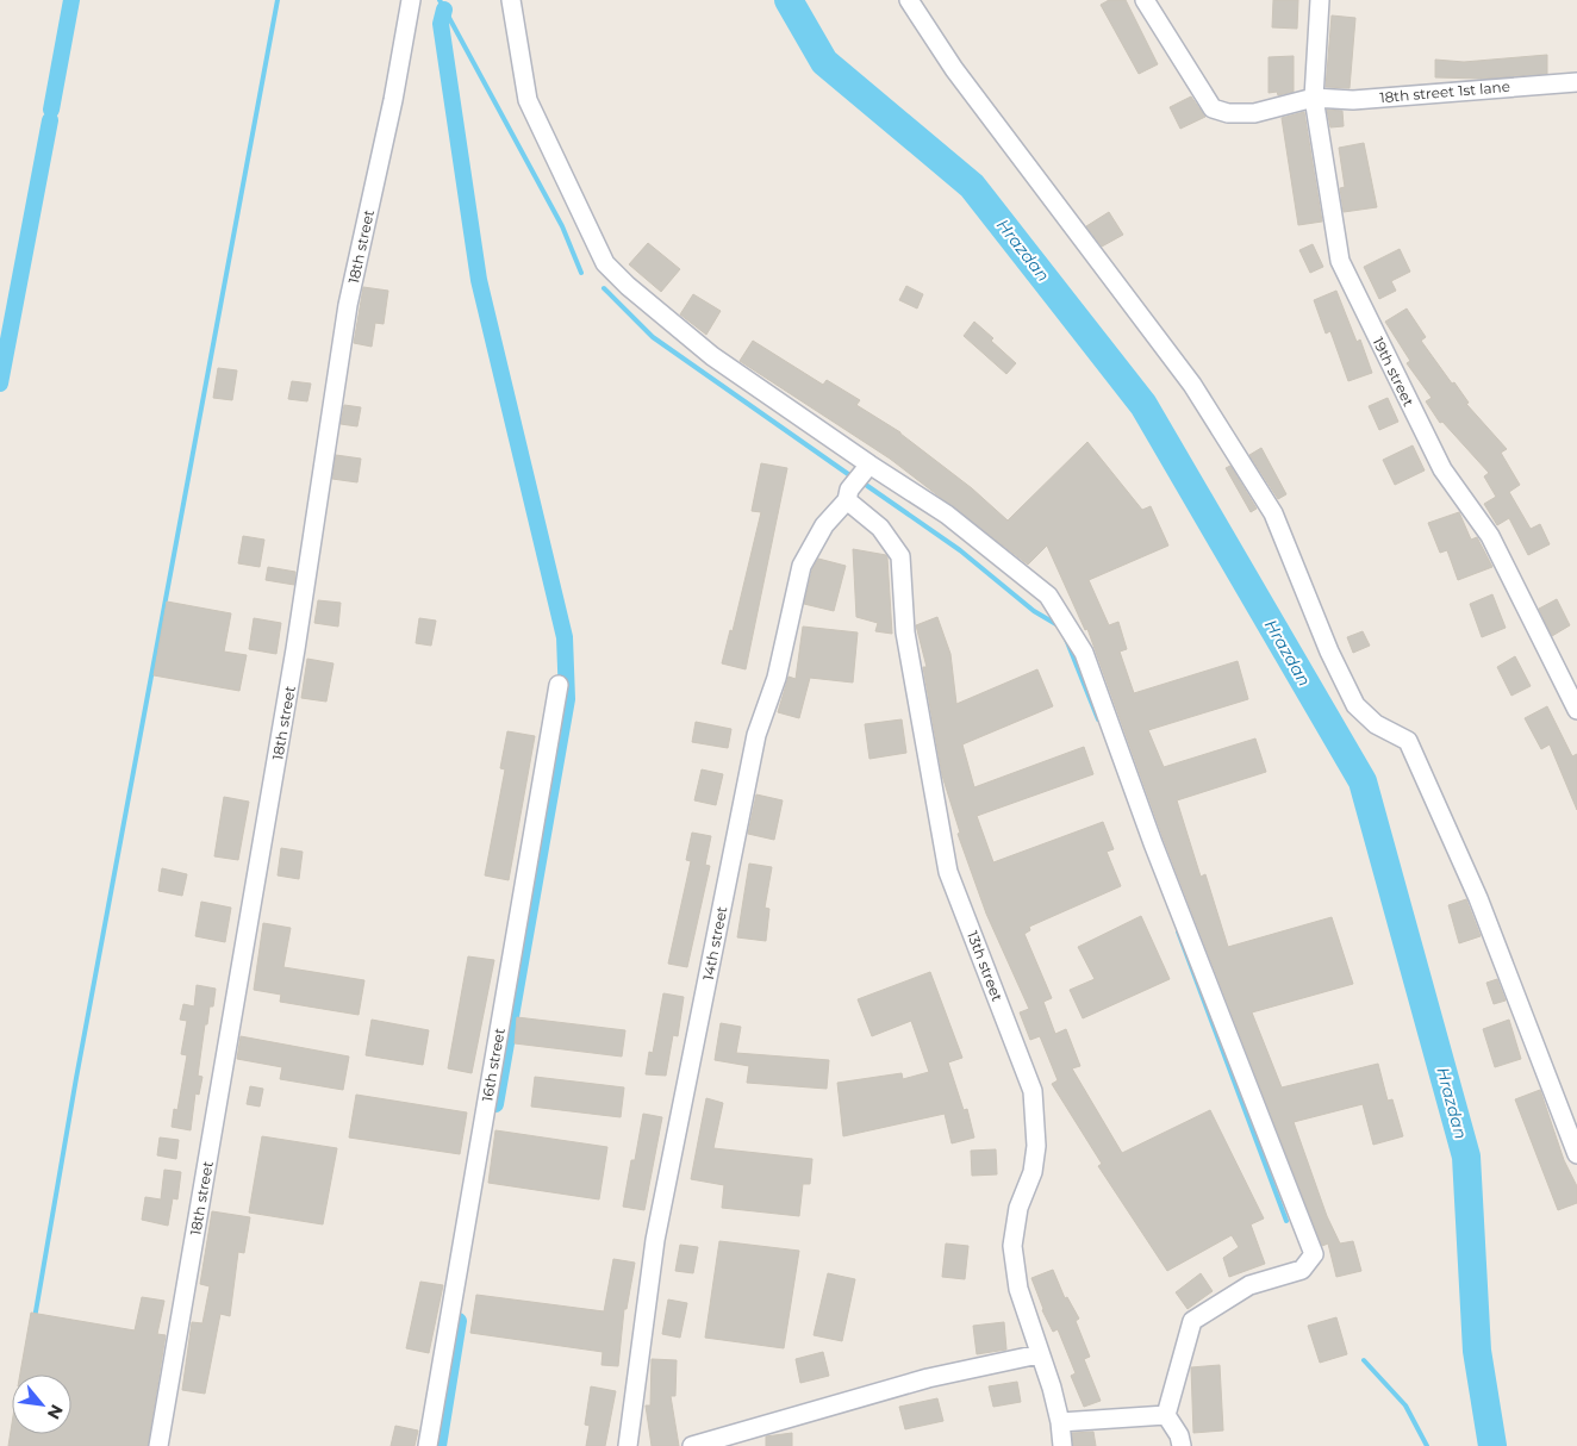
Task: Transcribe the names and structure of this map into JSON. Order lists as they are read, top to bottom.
{
  "streets": {
    "street": [
      "18th street 1st lane",
      "18th street",
      "19th street",
      "14th street",
      "13th street",
      "16th street"
    ]
  },
  "crossings": [
    ["18th street 1st lane", "19th street"],
    ["14th street", "13th street"]
  ],
  "water": ["Hrazdan"],
  "north": "bottom right"
}
